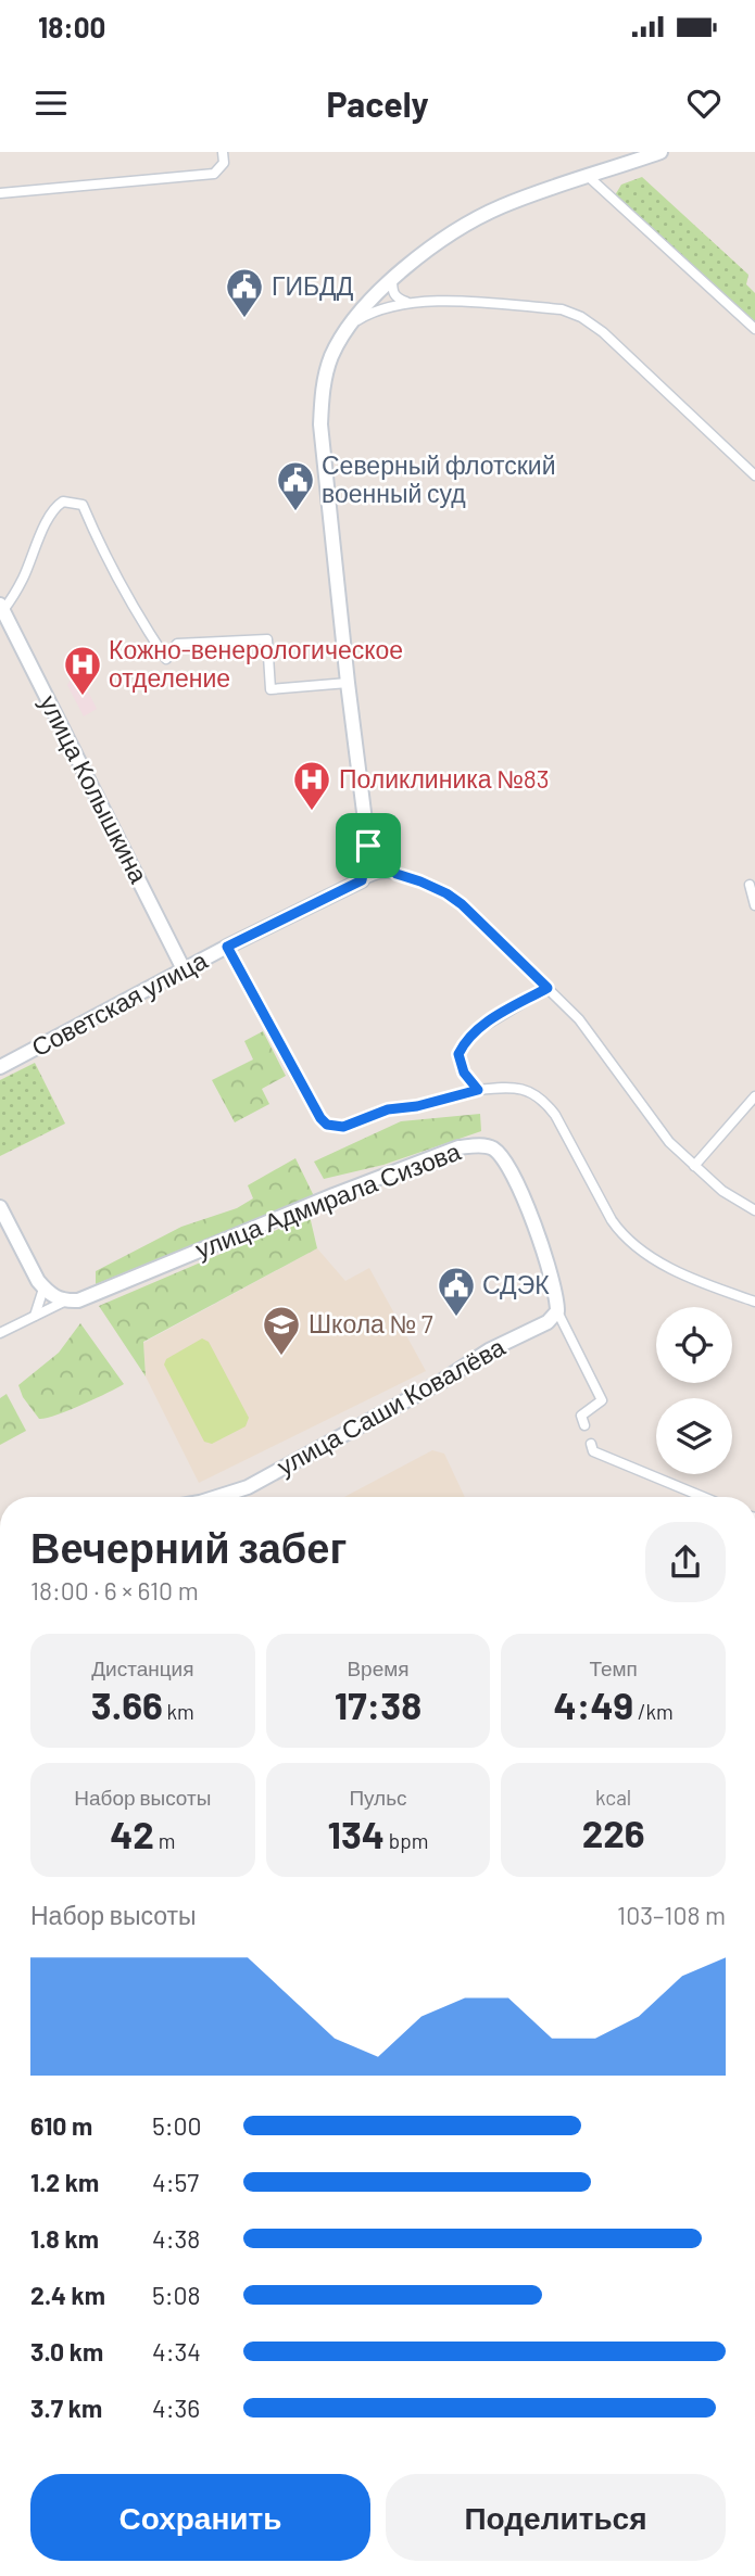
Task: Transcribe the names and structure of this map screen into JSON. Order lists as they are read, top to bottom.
{
  "streets": {
    "street": [
      "улица Колышкина",
      "Советская улица",
      "улица Адмирала Сизова",
      "улица Саши Ковалёва"
    ]
  },
  "crossings": [
    ["улица Колышкина", "Советская улица"],
    ["улица Адмирала Сизова", "улица Саши Ковалёва"]
  ],
  "places": {
    "public building": ["ГИБДД", "Северный флотский военный суд", "СДЭК"],
    "hospital": ["Кожно-венерологическое отделение", "Поликлиника №83"],
    "school or university": ["Школа № 7"]
  },
  "page": {
    "status": "18:00",
    "header": "Pacely",
    "heading": ["Вечерний забег", "18:00 · 6 × 610 m"],
    "stats": [
      ["Дистанция", "3.66 km"],
      ["Время", "17:38"],
      ["Темп", "4:49 /km"],
      ["Набор высоты", "42 m"],
      ["Пульс", "134 bpm"],
      ["kcal", "226"]
    ],
    "chart": ["Набор высоты", "103–108 m"],
    "list": [
      {
        "name": "610 m",
        "note": "5:00"
      },
      {
        "name": "1.2 km",
        "note": "4:57"
      },
      {
        "name": "1.8 km",
        "note": "4:38"
      },
      {
        "name": "2.4 km",
        "note": "5:08"
      },
      {
        "name": "3.0 km",
        "note": "4:34"
      },
      {
        "name": "3.7 km",
        "note": "4:36"
      }
    ],
    "buttons": ["Сохранить", "Поделиться"]
  }
}
